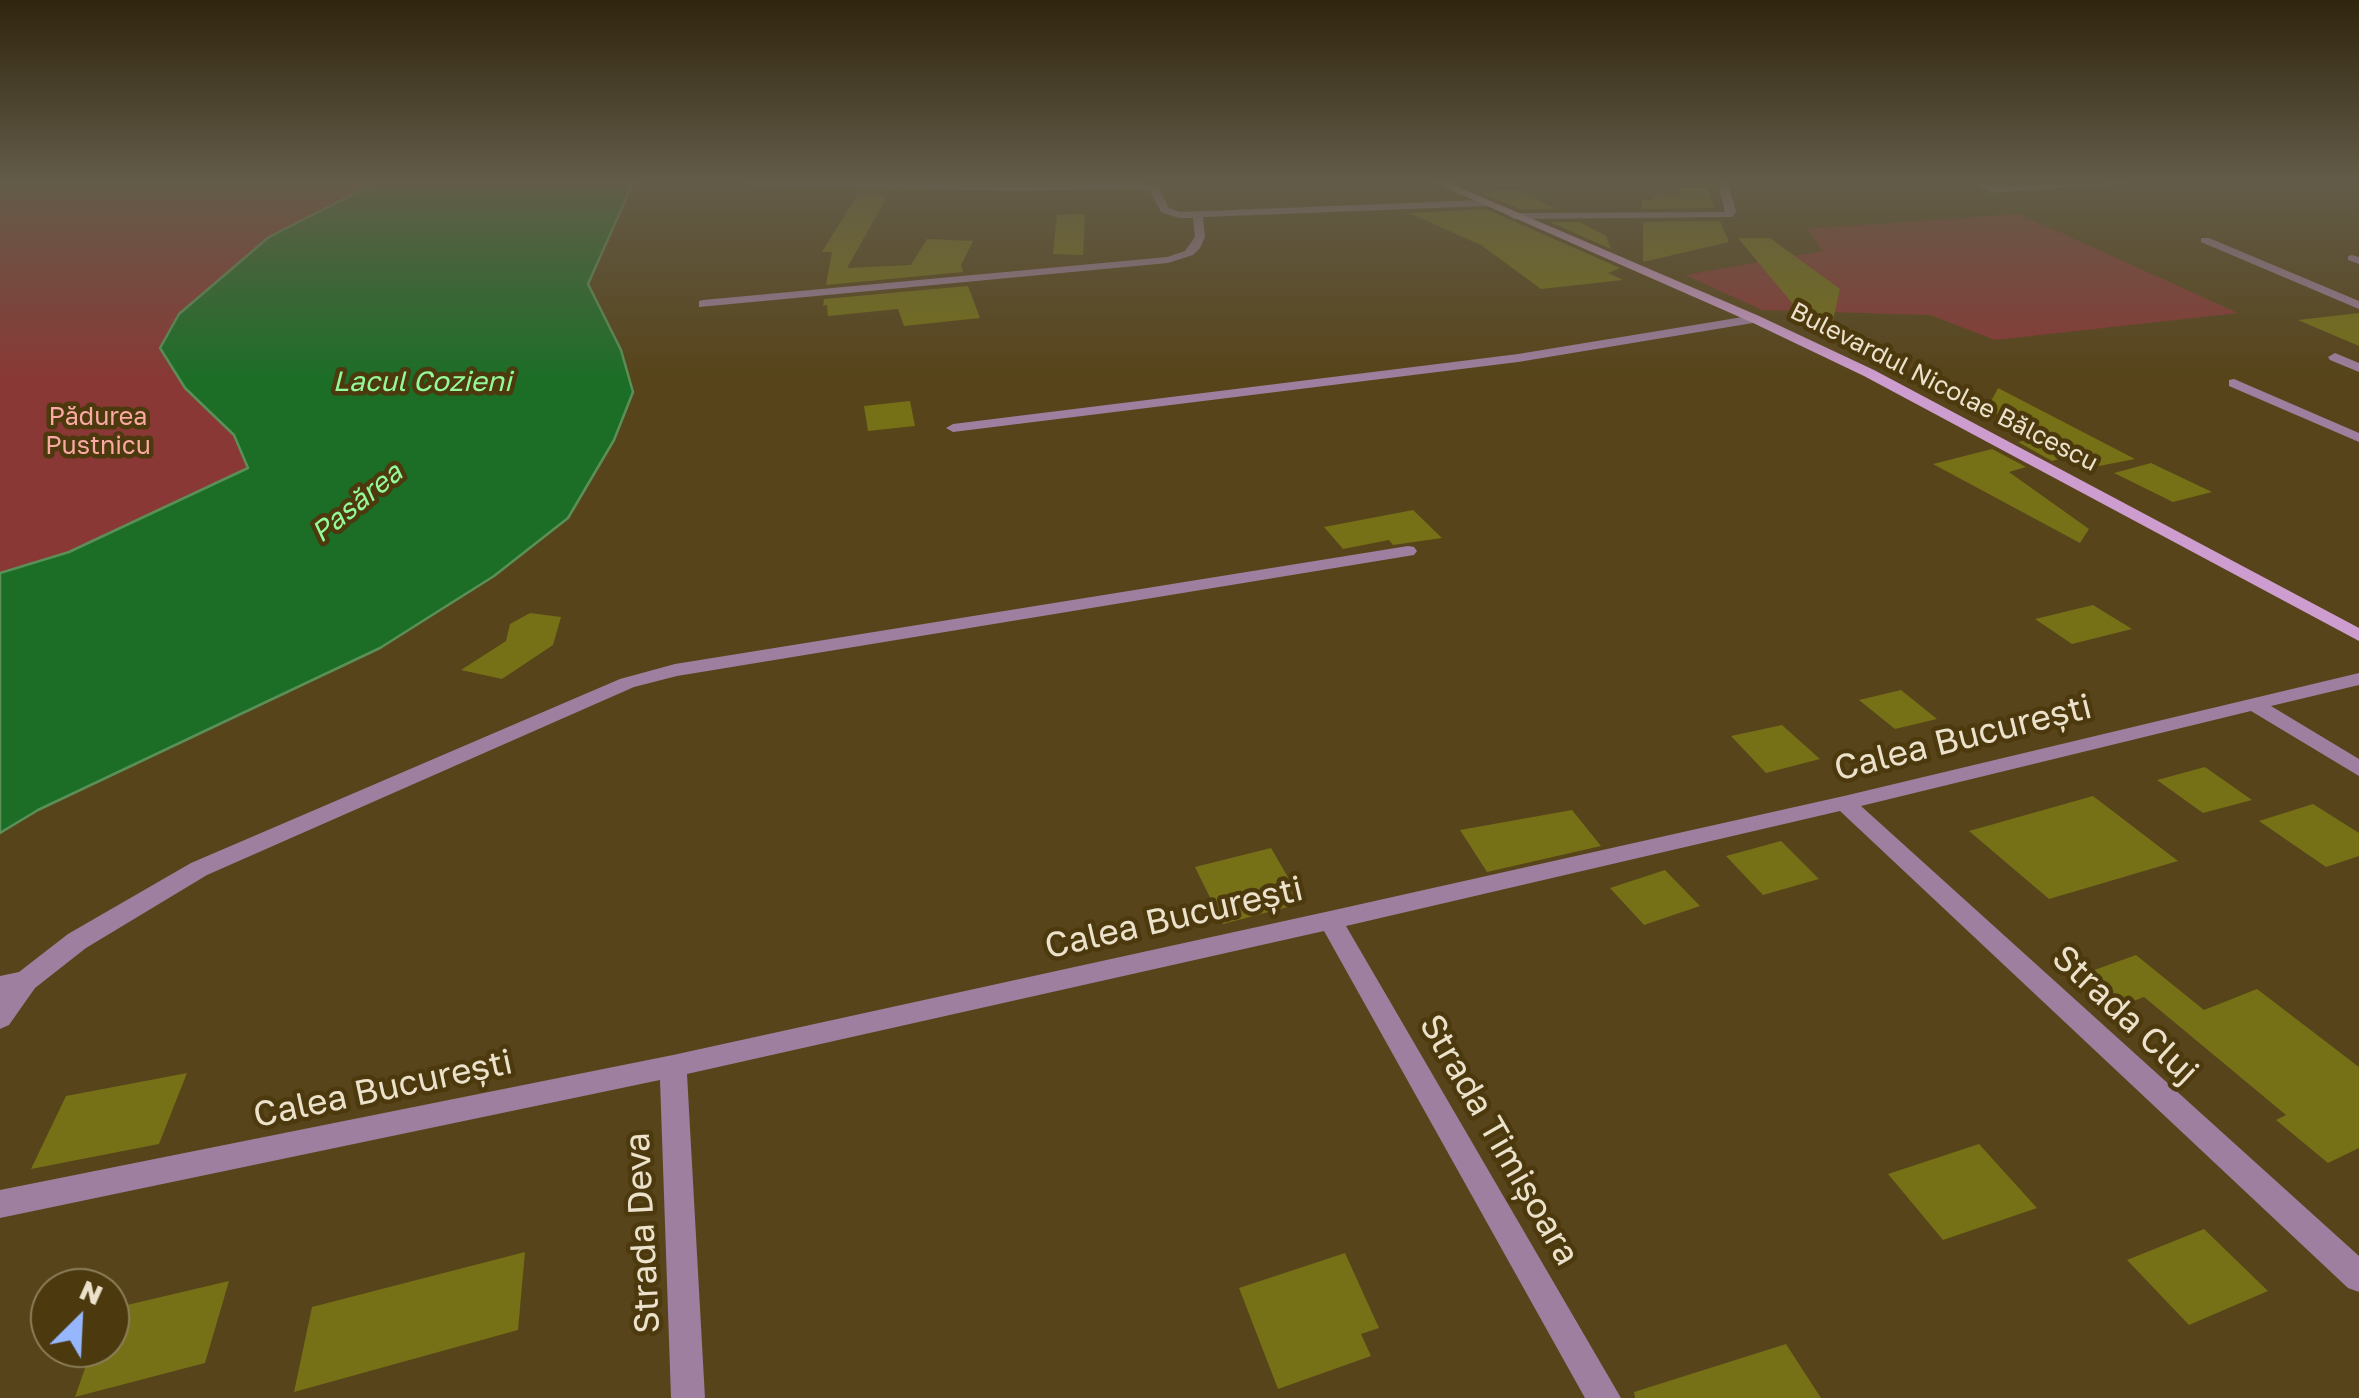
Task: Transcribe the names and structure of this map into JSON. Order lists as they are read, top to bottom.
{
  "streets": {
    "main road": ["Bulevardul Nicolae Bălcescu"],
    "street": [
      "Calea București",
      "Strada Cluj",
      "Strada Timișoara",
      "Strada Deva"
    ]
  },
  "crossings": [
    ["Calea București", "Strada Cluj"],
    ["Calea București", "Strada Timișoara"],
    ["Calea București", "Strada Deva"]
  ],
  "water": ["Lacul Cozieni", "Pasărea"],
  "parks": ["Pădurea Pustnicu"],
  "north": "top right"
}
